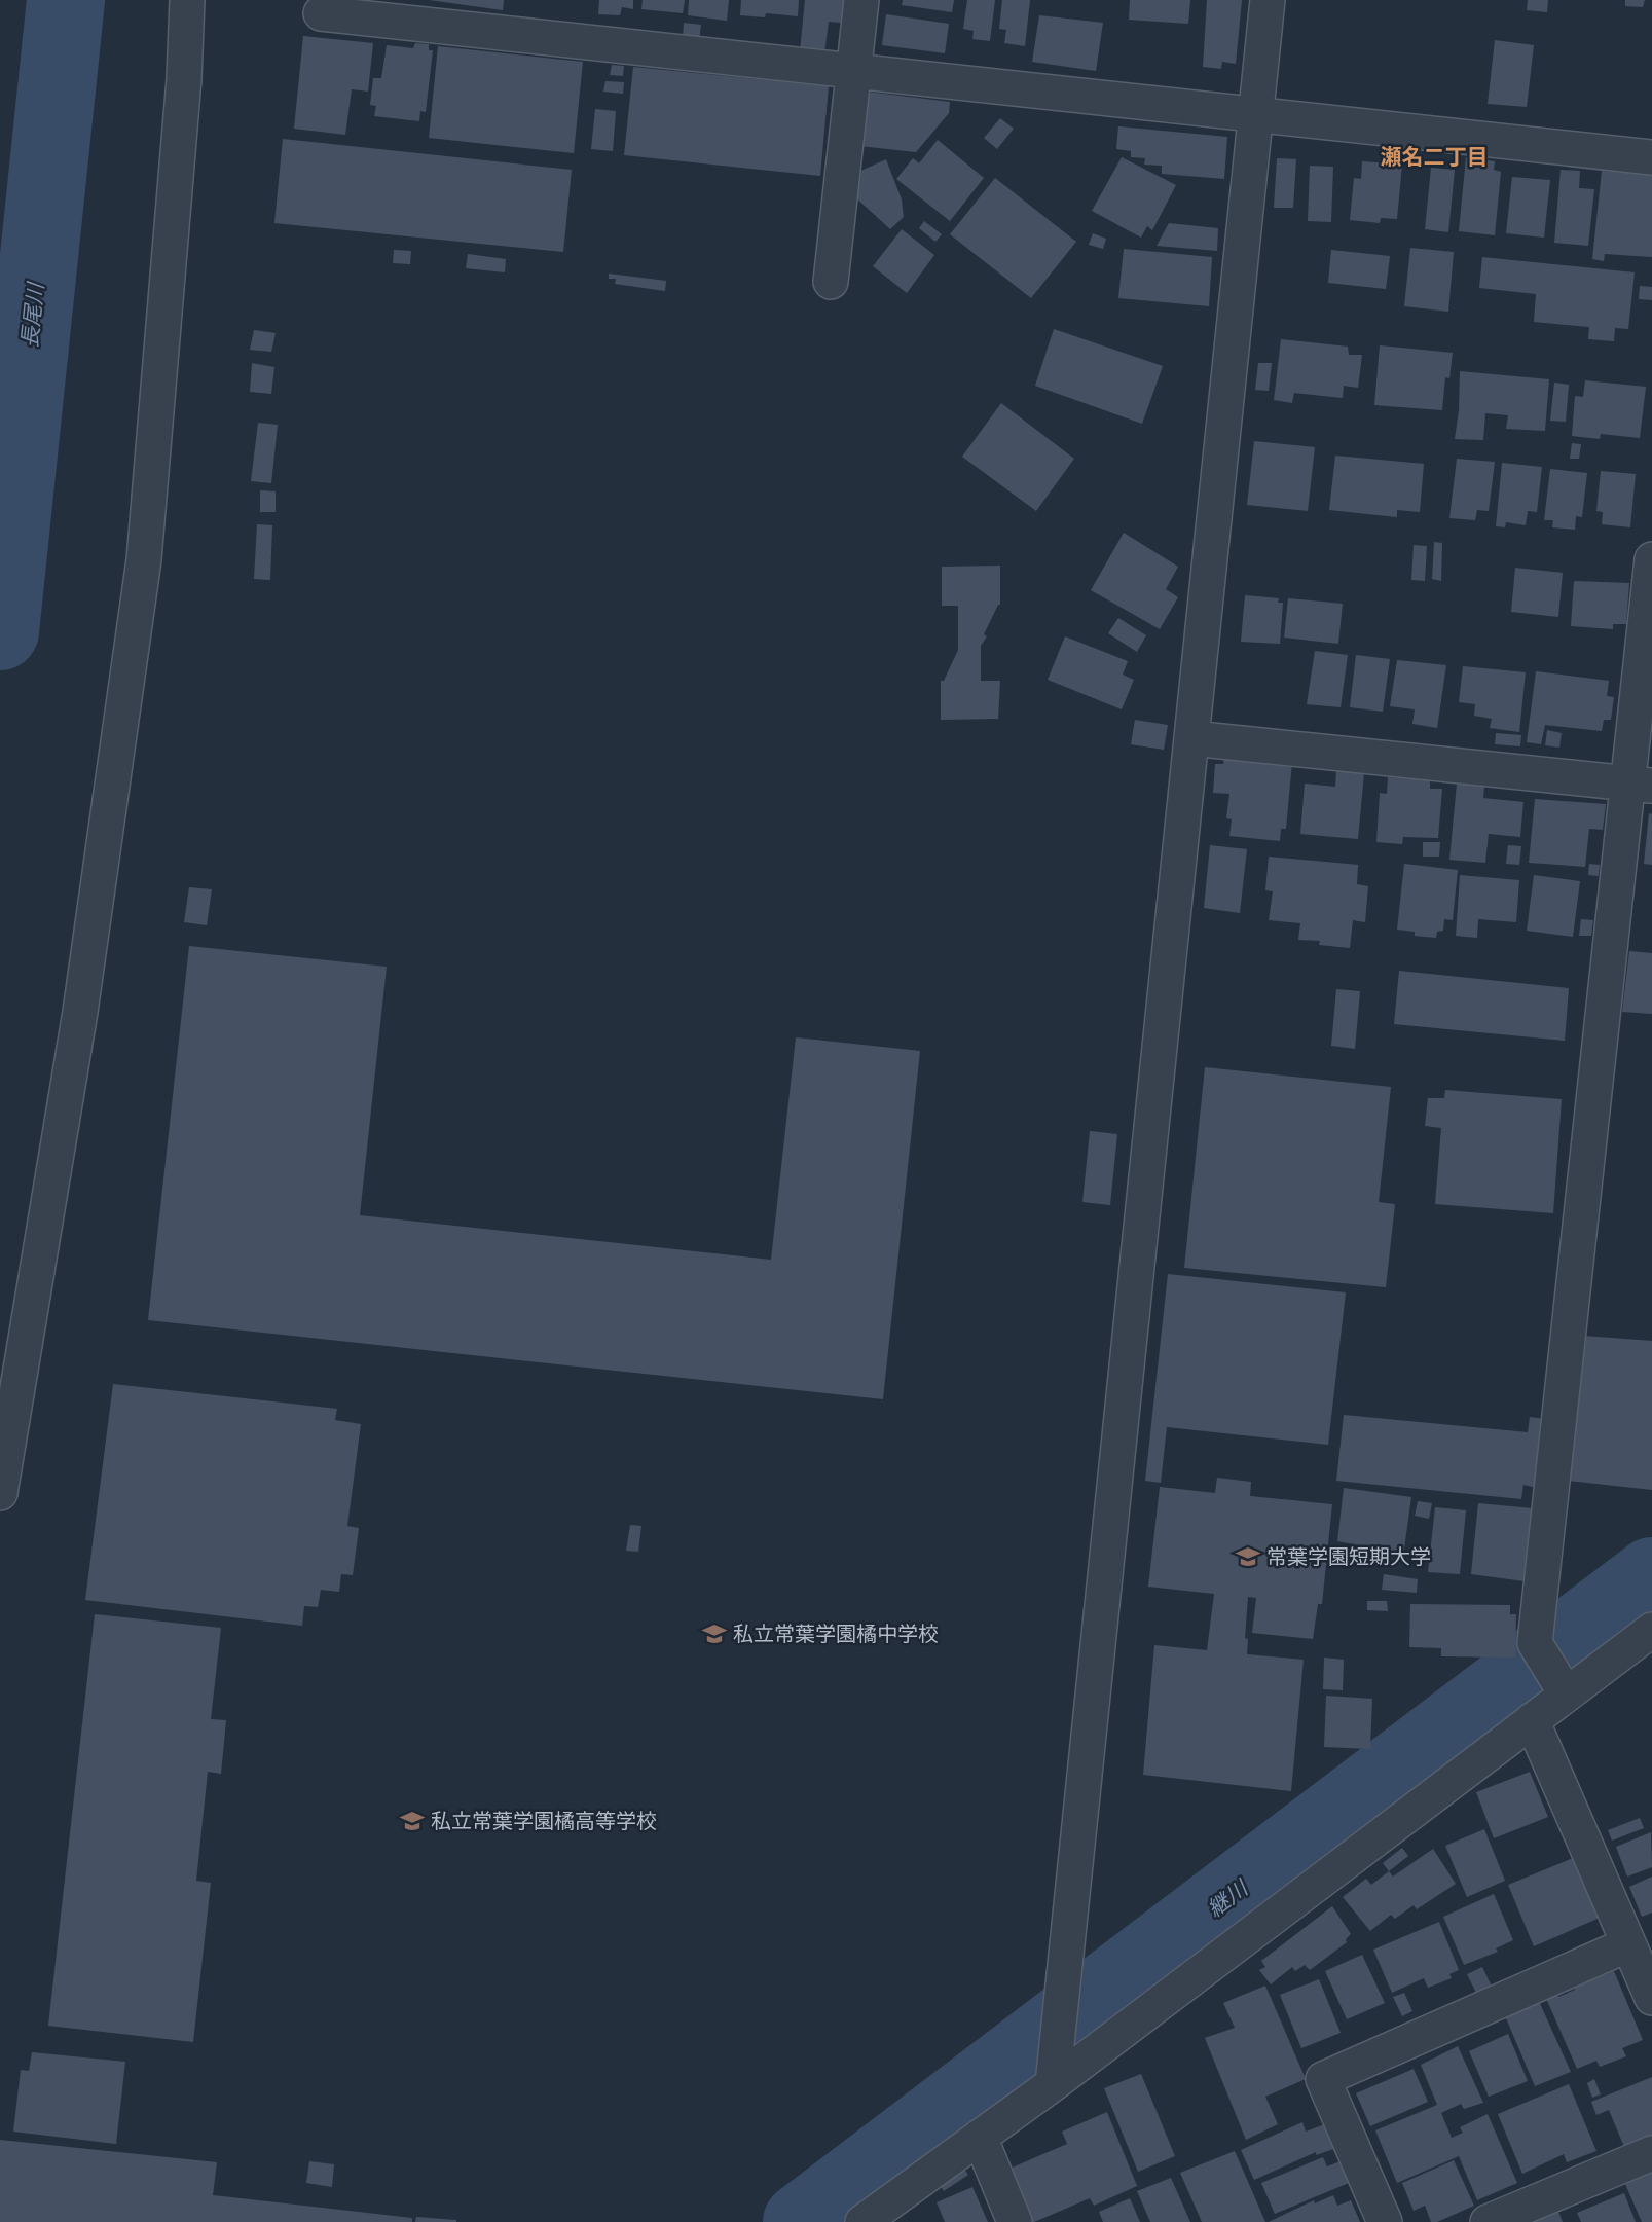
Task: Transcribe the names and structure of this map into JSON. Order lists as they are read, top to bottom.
{
  "districts": ["瀬名二丁目"],
  "water": ["長尾川", "継川"],
  "places": {
    "school or university": ["常葉学園短期大学", "私立常葉学園橘中学校", "私立常葉学園橘高等学校"]
  }
}
